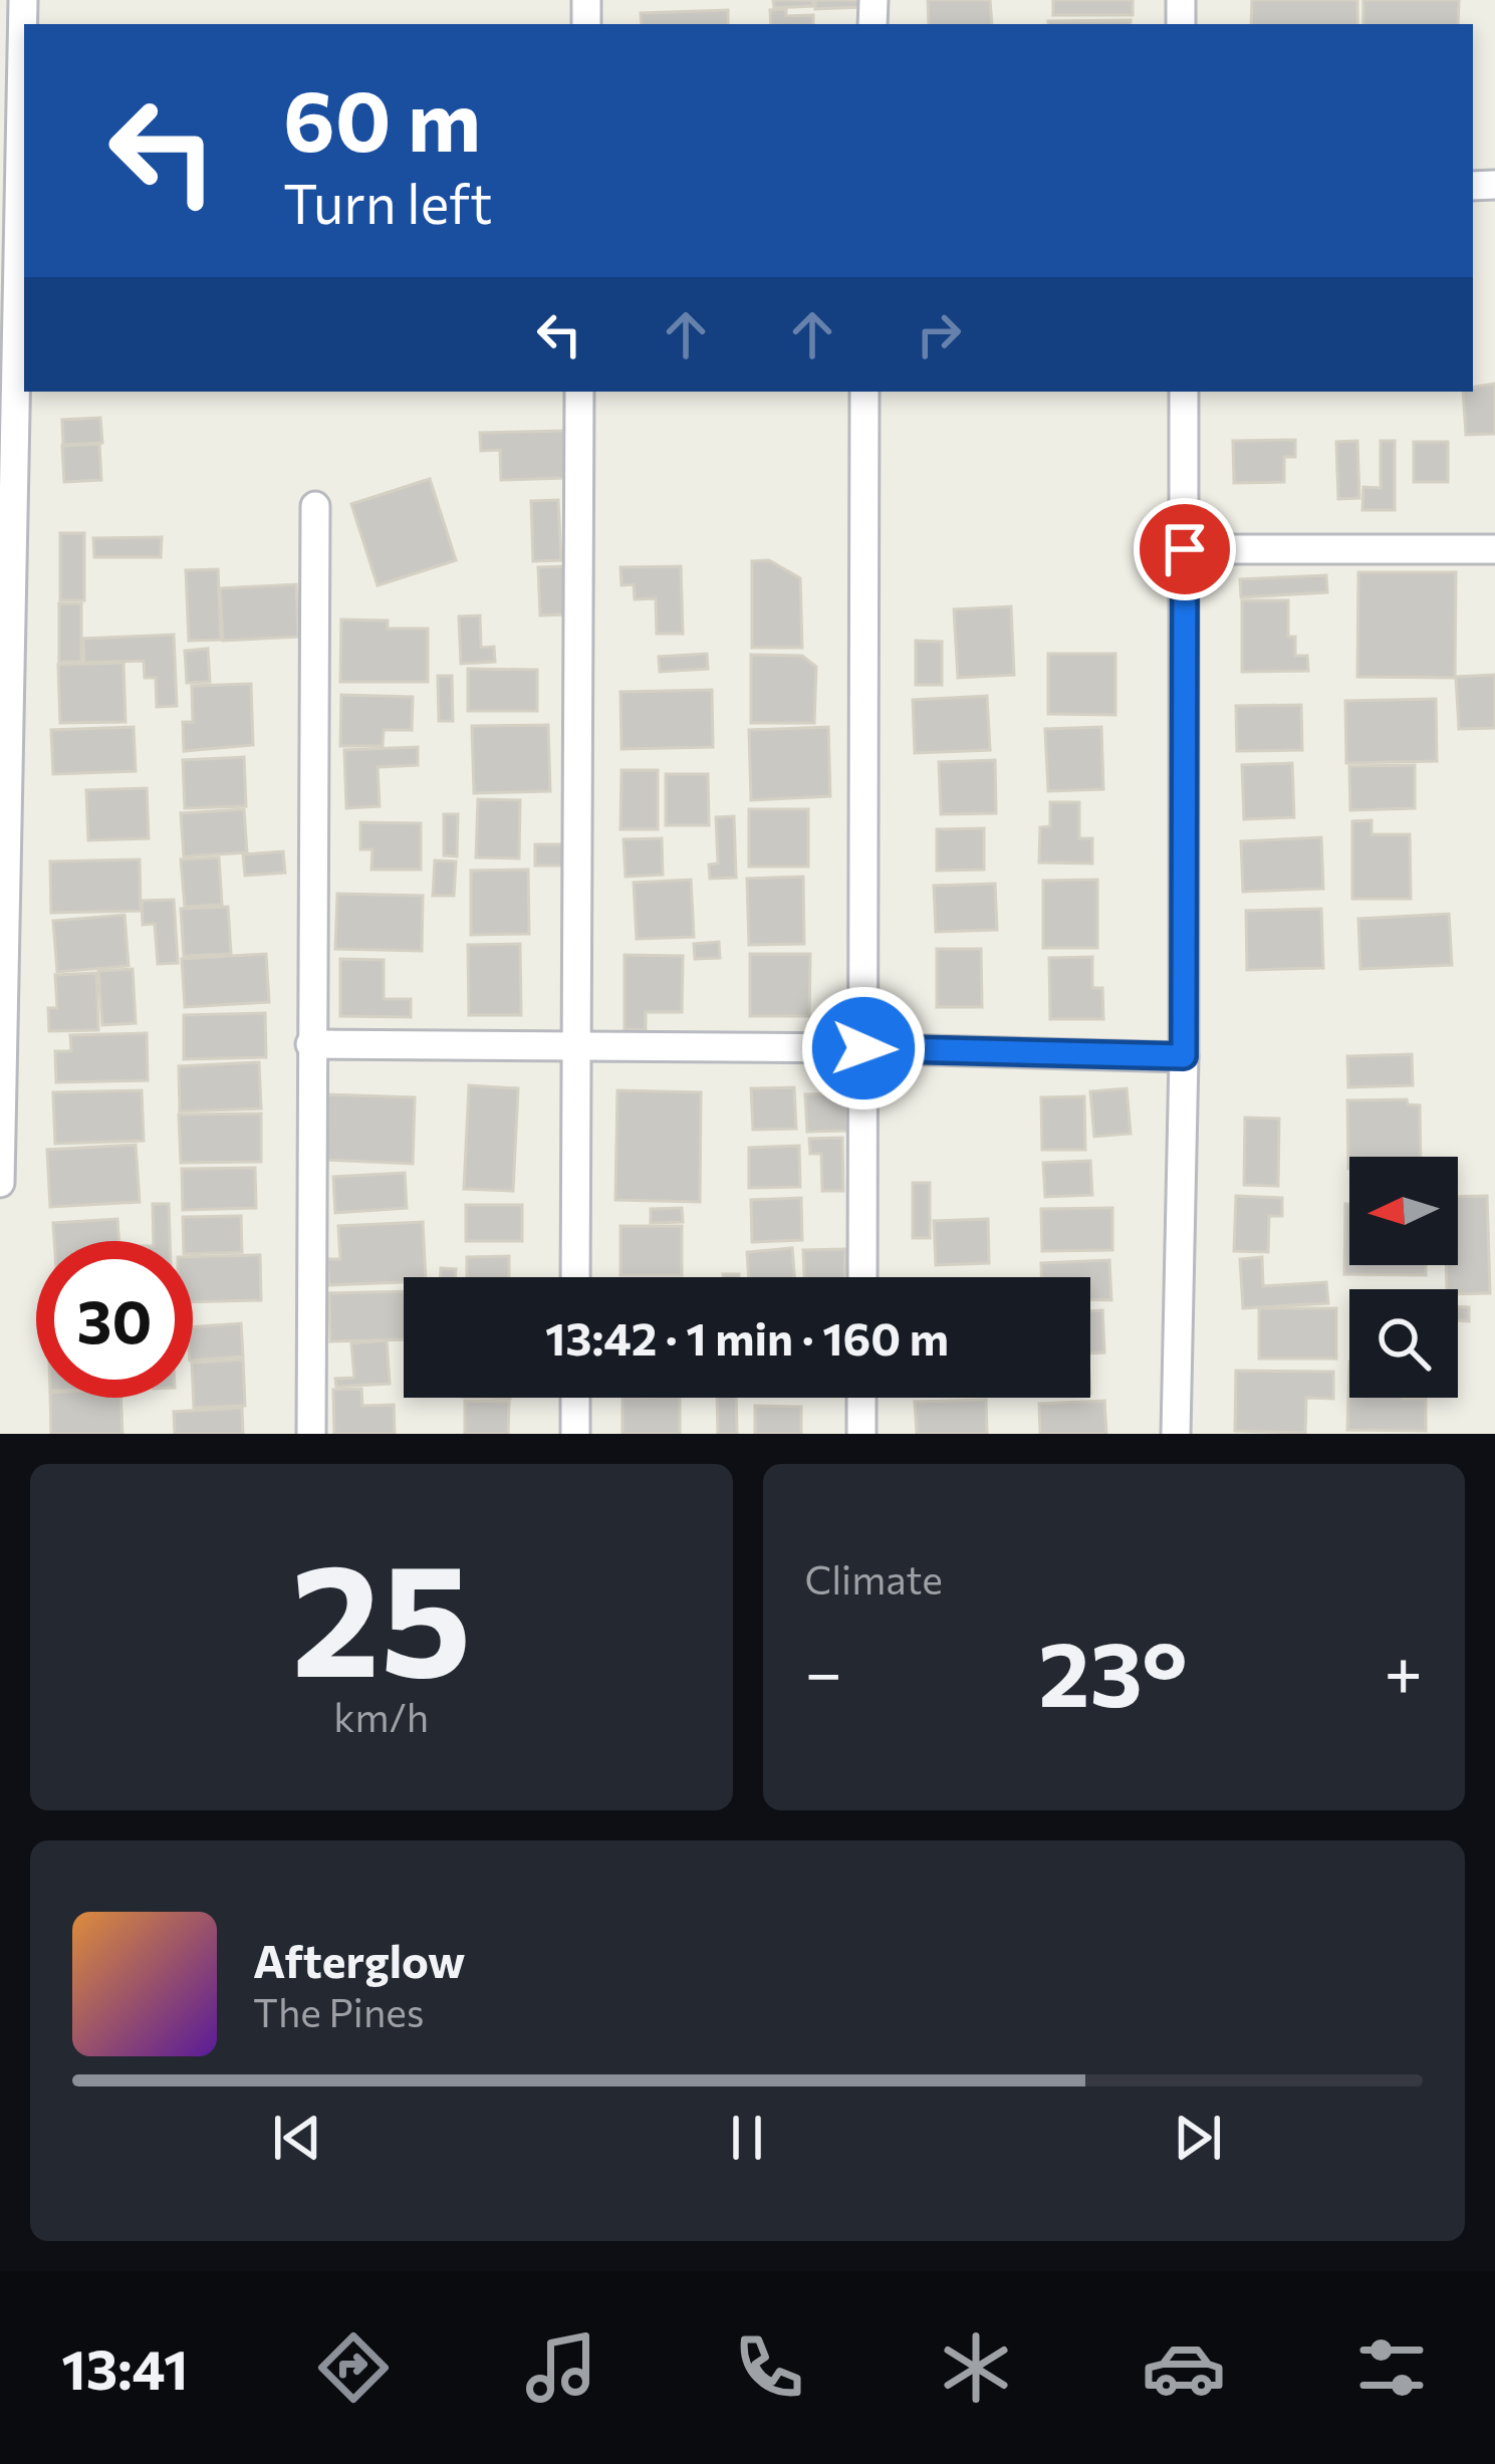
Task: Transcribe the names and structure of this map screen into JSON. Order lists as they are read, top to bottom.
{
  "north": "left",
  "page": {
    "turn": ["60 m", "Turn left"],
    "limit": "30",
    "trip": "13:42 · 1 min · 160 m",
    "tile": [
      ["25", "km/h"],
      "Climate"
    ],
    "heat": ["−", "23°", "+"],
    "song": ["Afterglow", "The Pines"],
    "tabs": "13:41"
  }
}
